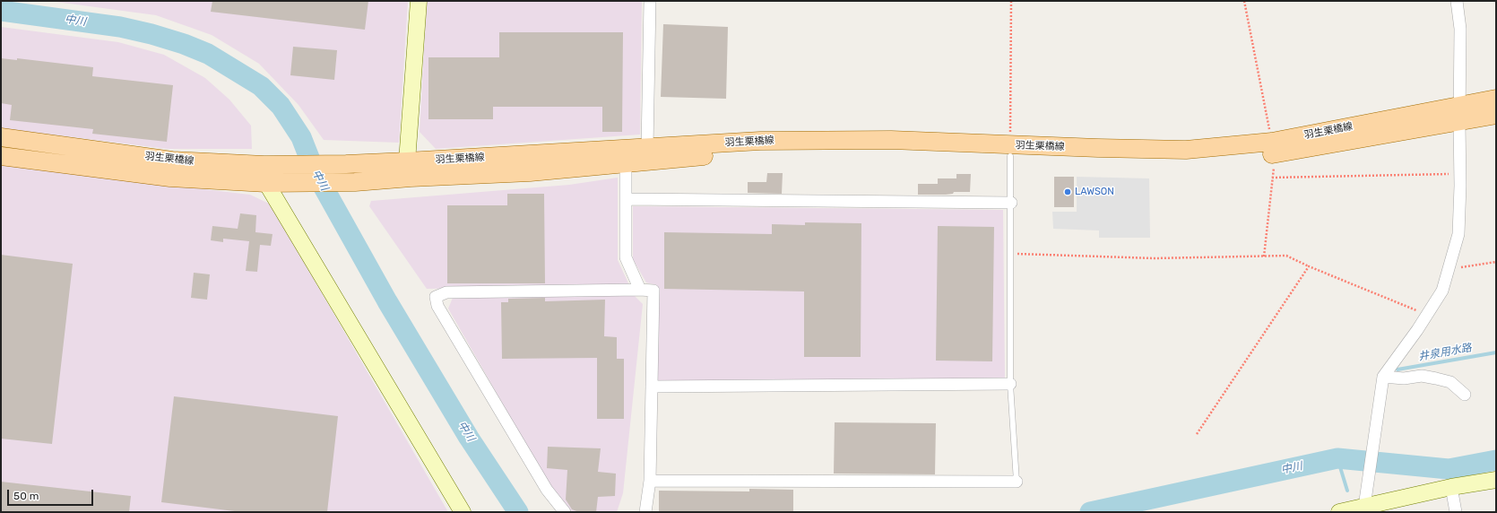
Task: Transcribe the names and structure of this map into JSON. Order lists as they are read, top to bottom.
{
  "streets": {
    "main road": ["羽生栗橋線"]
  },
  "water": ["中川", "井泉用水路"],
  "places": ["LAWSON"],
  "scale_bar": "50 m"
}
